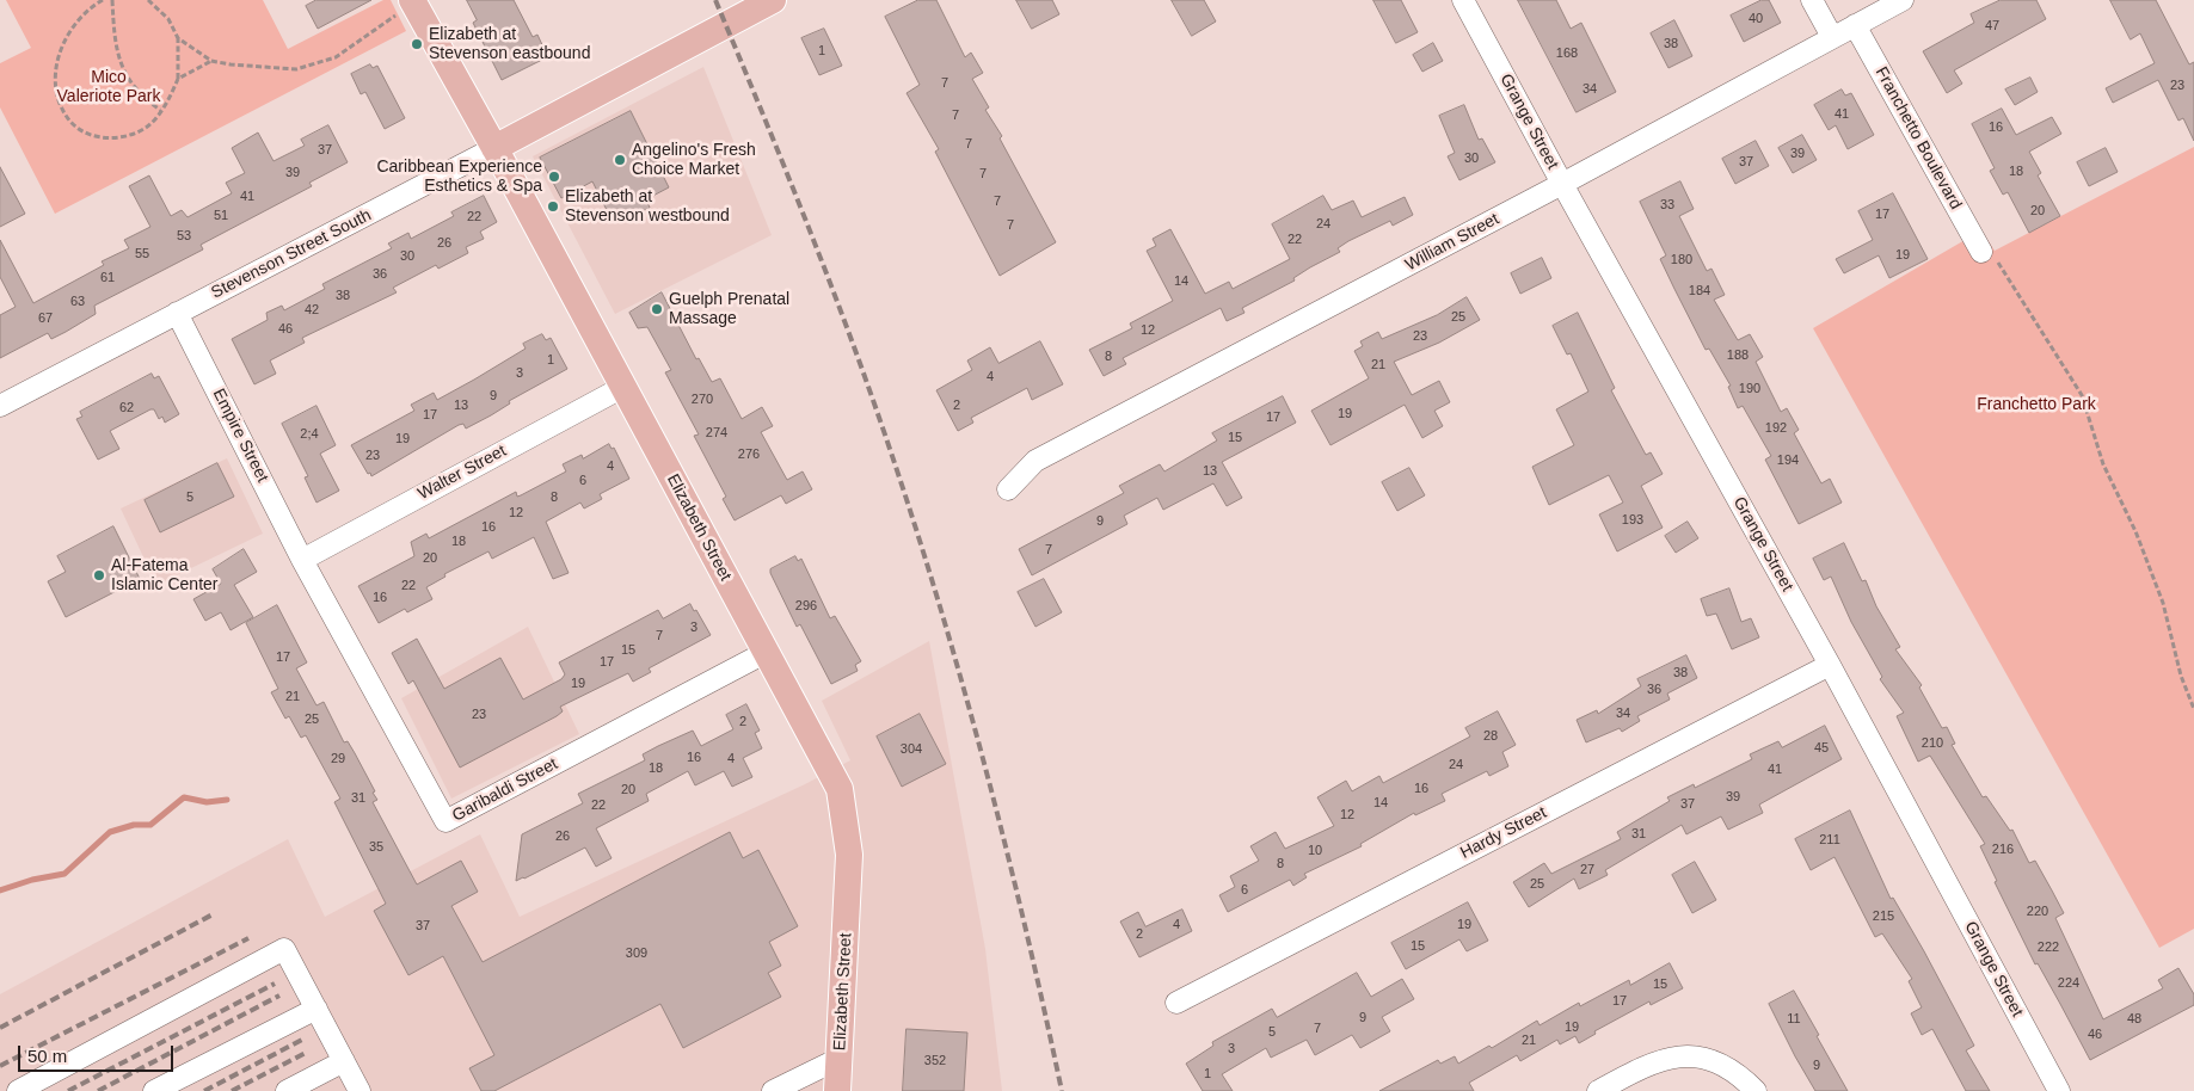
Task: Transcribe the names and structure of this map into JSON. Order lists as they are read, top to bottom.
{
  "streets": {
    "main road": ["Stevenson Street South", "Elizabeth Street"],
    "street": [
      "Grange Street",
      "Franchetto Boulevard",
      "William Street",
      "Empire Street",
      "Walter Street",
      "Garibaldi Street",
      "Hardy Street"
    ]
  },
  "crossings": [
    ["Grange Street", "William Street"],
    ["Grange Street", "Hardy Street"],
    ["Franchetto Boulevard", "William Street"],
    ["Stevenson Street South", "Empire Street"],
    ["Stevenson Street South", "Elizabeth Street"],
    ["Empire Street", "Walter Street"],
    ["Empire Street", "Garibaldi Street"],
    ["Walter Street", "Elizabeth Street"],
    ["Walter Street", "Garibaldi Street"],
    ["Elizabeth Street", "Garibaldi Street"]
  ],
  "parks": ["Mico Valeriote Park", "Franchetto Park"],
  "places": [
    "Elizabeth at Stevenson eastbound",
    "Angelino's Fresh Choice Market",
    "Caribbean Experience Esthetics & Spa",
    "Elizabeth at Stevenson westbound",
    "Guelph Prenatal Massage",
    "Al-Fatema Islamic Center"
  ],
  "house_numbers": [
    "40",
    "47",
    "38",
    "1",
    "168",
    "7",
    "23",
    "34",
    "41",
    "7",
    "16",
    "7",
    "37",
    "39",
    "30",
    "37",
    "18",
    "39",
    "7",
    "41",
    "7",
    "33",
    "20",
    "17",
    "51",
    "22",
    "24",
    "7",
    "53",
    "22",
    "26",
    "55",
    "19",
    "30",
    "180",
    "36",
    "61",
    "14",
    "184",
    "38",
    "63",
    "42",
    "25",
    "67",
    "46",
    "12",
    "23",
    "188",
    "8",
    "1",
    "21",
    "3",
    "4",
    "190",
    "9",
    "270",
    "13",
    "2",
    "62",
    "19",
    "17",
    "17",
    "192",
    "274",
    "2;4",
    "15",
    "19",
    "276",
    "23",
    "194",
    "4",
    "13",
    "6",
    "5",
    "8",
    "12",
    "193",
    "9",
    "16",
    "18",
    "7",
    "20",
    "22",
    "16",
    "296",
    "3",
    "7",
    "15",
    "17",
    "17",
    "38",
    "19",
    "36",
    "21",
    "34",
    "23",
    "25",
    "2",
    "28",
    "210",
    "45",
    "304",
    "16",
    "29",
    "4",
    "24",
    "18",
    "41",
    "16",
    "20",
    "39",
    "31",
    "14",
    "37",
    "22",
    "12",
    "31",
    "26",
    "211",
    "35",
    "216",
    "10",
    "8",
    "27",
    "25",
    "6",
    "220",
    "215",
    "4",
    "19",
    "37",
    "2",
    "15",
    "222",
    "309",
    "224",
    "15",
    "17",
    "9",
    "11",
    "48",
    "19",
    "7",
    "5",
    "46",
    "21",
    "3",
    "352",
    "9",
    "1"
  ],
  "scale_bar": "50 m"
}
